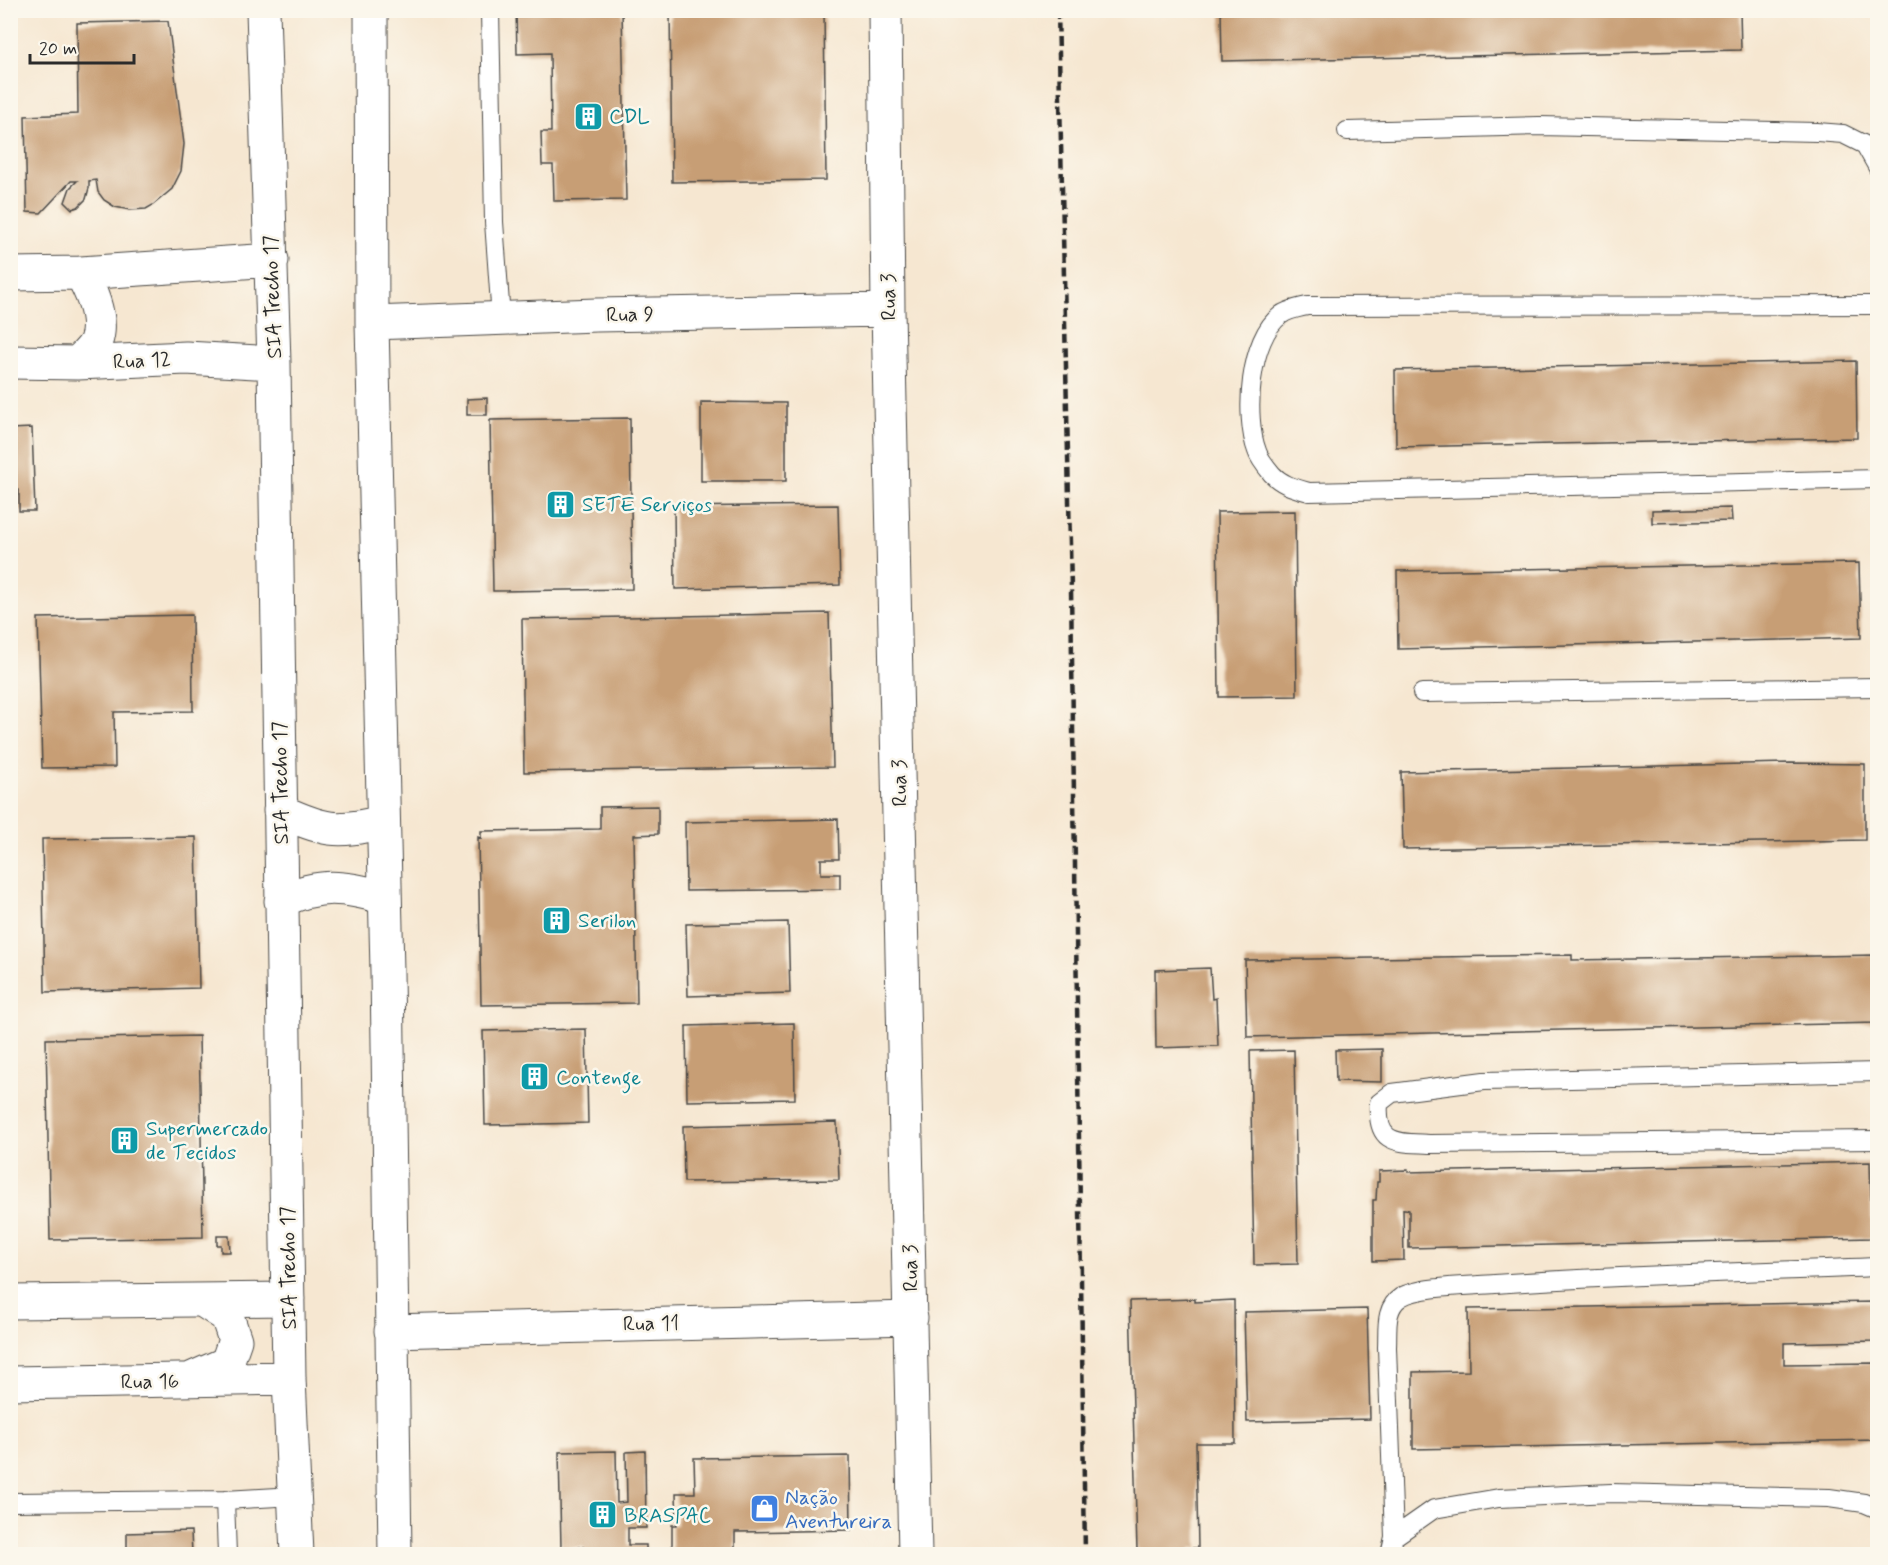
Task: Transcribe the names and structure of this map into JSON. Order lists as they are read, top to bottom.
{
  "streets": {
    "street": [
      "SIA Trecho 17",
      "Rua 3",
      "Rua 9",
      "Rua 12",
      "Rua 11",
      "Rua 16"
    ]
  },
  "crossings": [
    ["SIA Trecho 17", "Rua 12"],
    ["SIA Trecho 17", "Rua 16"],
    ["Rua 3", "Rua 9"],
    ["Rua 3", "Rua 11"]
  ],
  "places": {
    "building": [
      "CDL",
      "SETE Serviços",
      "Serilon",
      "Contenge",
      "Supermercado de Tecidos",
      "BRASPAC"
    ],
    "shop": ["Nação Aventureira"]
  },
  "scale_bar": "20 m"
}
